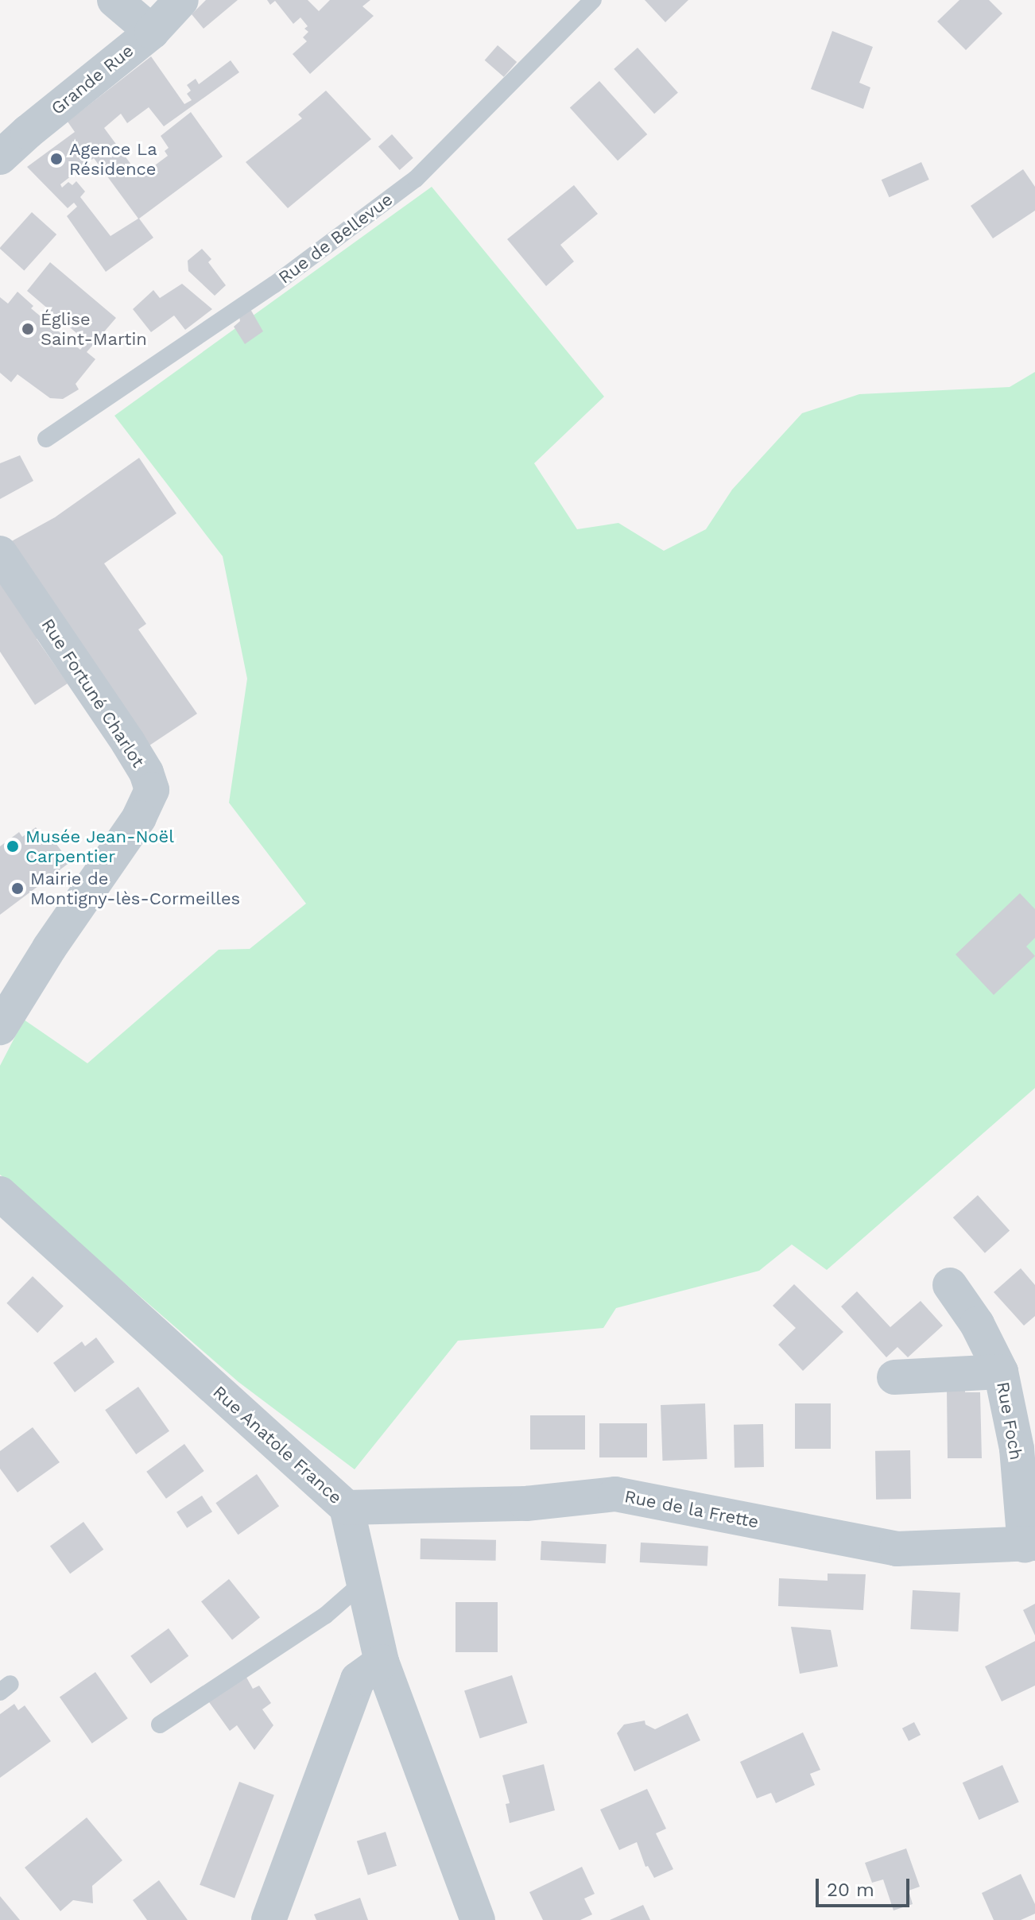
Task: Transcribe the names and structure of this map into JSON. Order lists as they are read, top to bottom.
{
  "streets": {
    "street": [
      "Grande Rue",
      "Rue Fortuné Charlot",
      "Rue Foch",
      "Rue Anatole France",
      "Rue de la Frette"
    ],
    "lane": ["Rue de Bellevue"]
  },
  "crossings": [
    ["Rue Foch", "Rue de la Frette"],
    ["Rue Anatole France", "Rue de la Frette"]
  ],
  "places": [
    "Agence La Résidence",
    "Église Saint-Martin",
    "Musée Jean-Noël Carpentier",
    "Mairie de Montigny-lès-Cormeilles"
  ],
  "scale_bar": "20 m"
}
